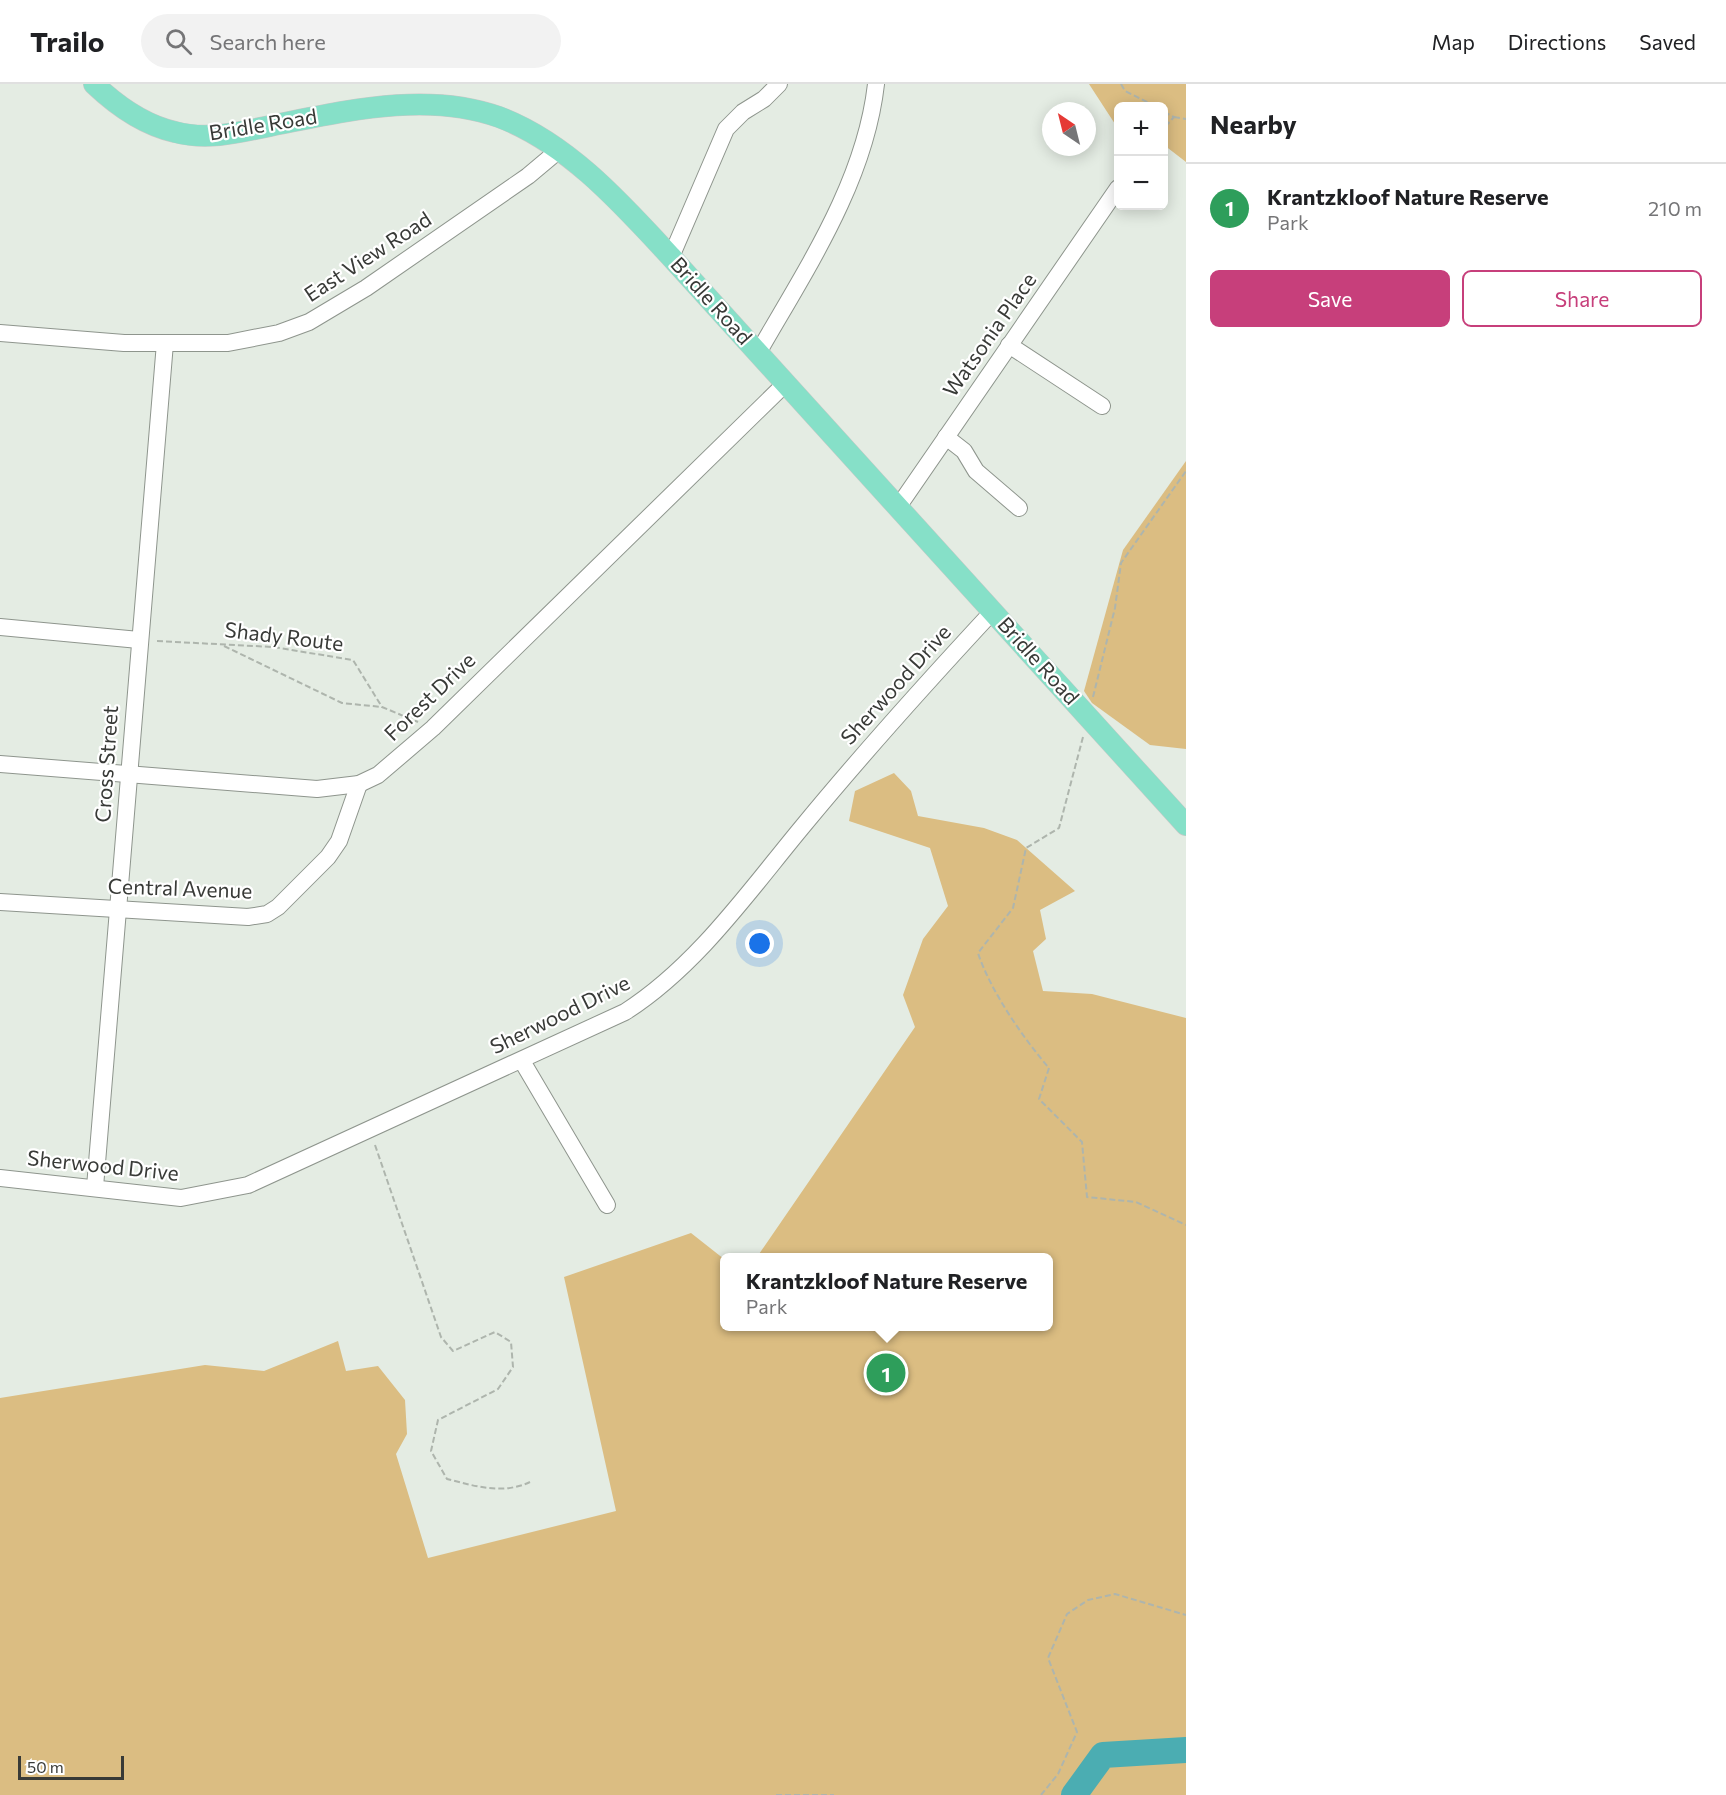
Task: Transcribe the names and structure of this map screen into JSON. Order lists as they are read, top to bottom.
{
  "streets": {
    "main road": ["Bridle Road"],
    "street": [
      "East View Road",
      "Watsonia Place",
      "Sherwood Drive",
      "Forest Drive",
      "Cross Street",
      "Central Avenue"
    ],
    "path": ["Shady Route"]
  },
  "crossings": [
    ["Bridle Road", "East View Road"],
    ["Bridle Road", "Watsonia Place"],
    ["Bridle Road", "Sherwood Drive"],
    ["Bridle Road", "Forest Drive"],
    ["East View Road", "Cross Street"],
    ["Shady Route", "Cross Street"],
    ["Sherwood Drive", "Cross Street"],
    ["Forest Drive", "Cross Street"],
    ["Forest Drive", "Central Avenue"],
    ["Cross Street", "Central Avenue"]
  ],
  "scale_bar": "50 m",
  "north": "top left",
  "page": {
    "header": "Trailo",
    "search": "Search here",
    "nav": ["Map", "Directions", "Saved"],
    "heading": "Nearby",
    "map_buttons": ["+", "−"],
    "list": [
      {
        "mark": "1",
        "name": "Krantzkloof Nature Reserve",
        "note": "Park",
        "value": "210 m"
      }
    ],
    "buttons": ["Save", "Share"],
    "popup": ["Krantzkloof Nature Reserve", "Park"],
    "pins": "1",
    "scale": "50 m"
  }
}
